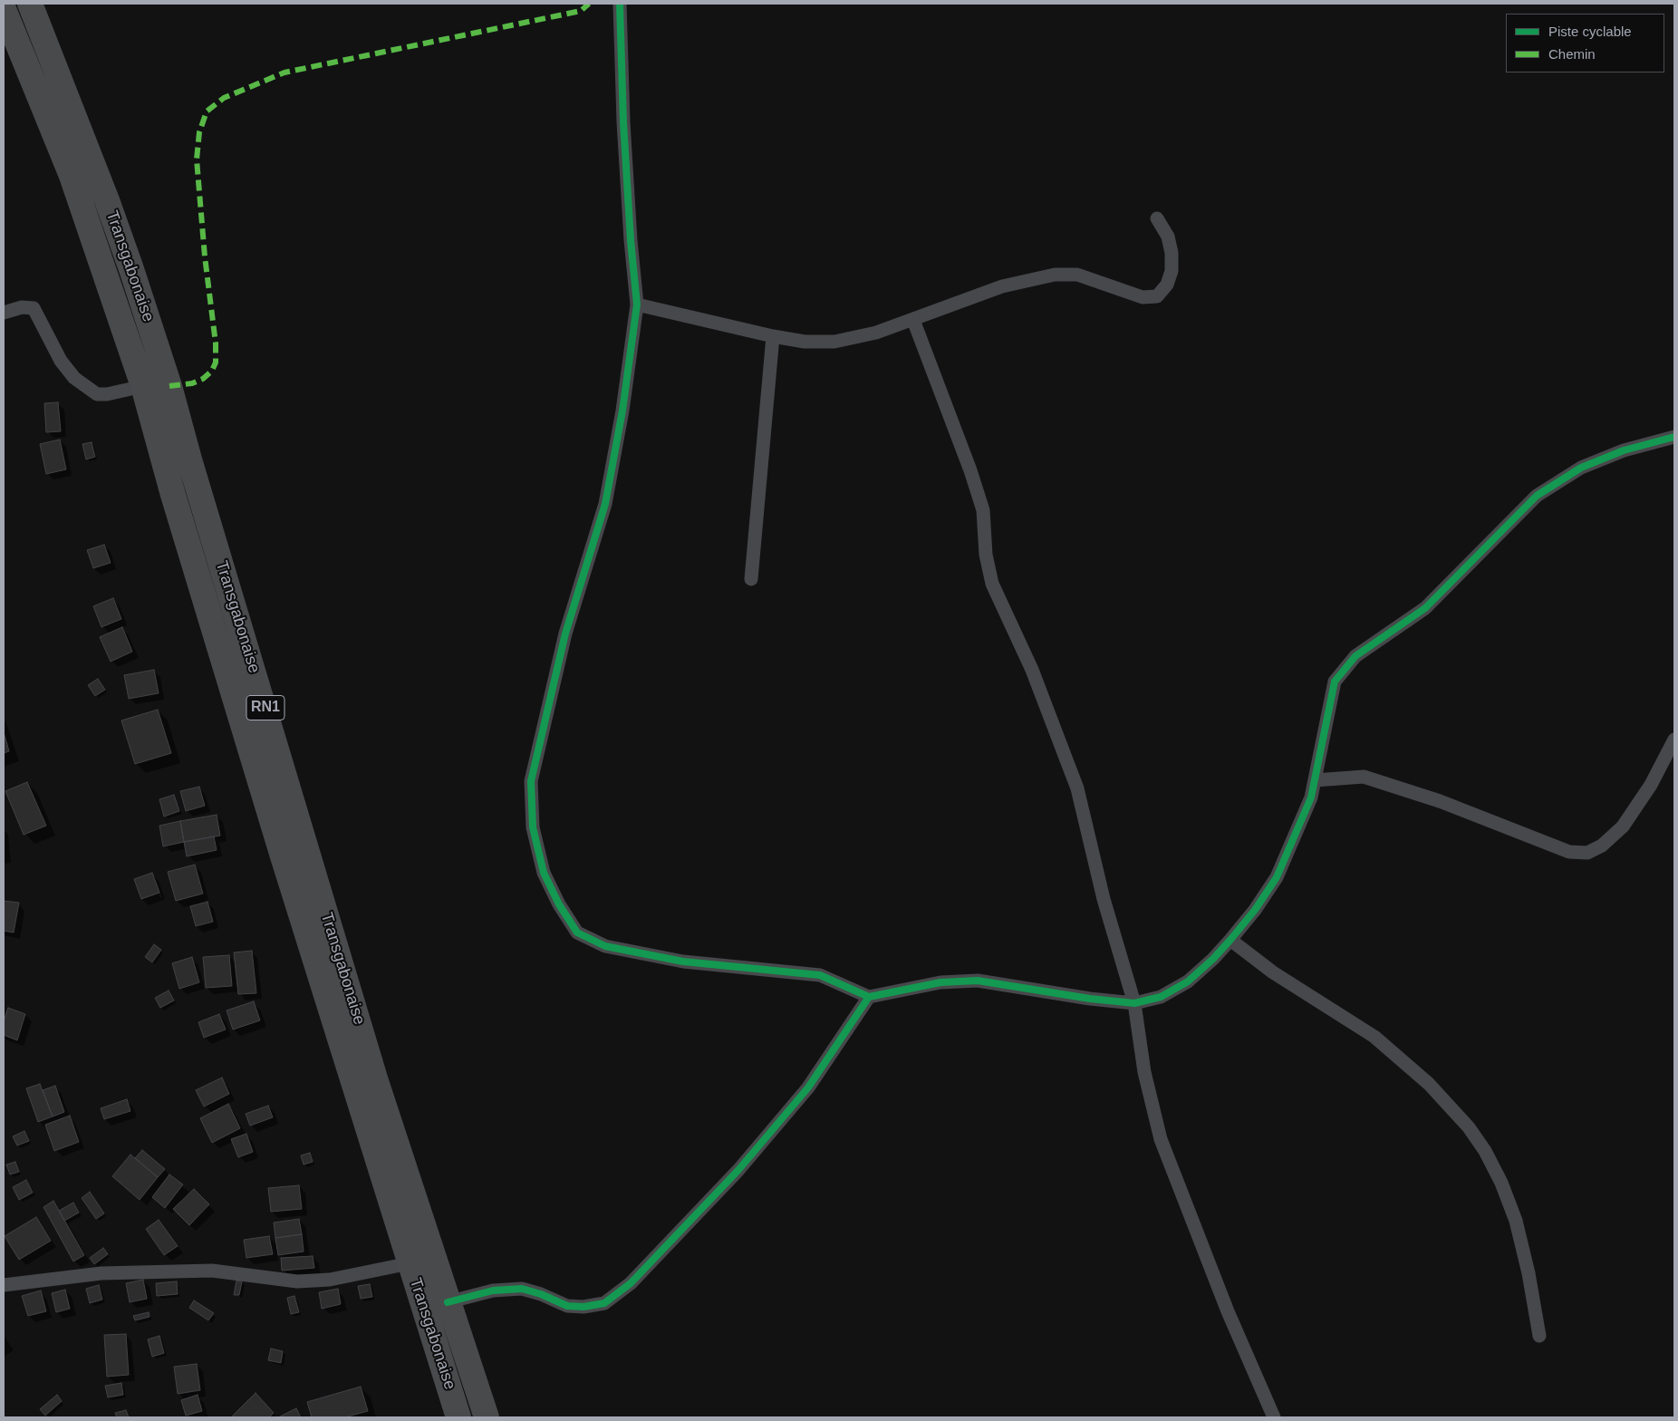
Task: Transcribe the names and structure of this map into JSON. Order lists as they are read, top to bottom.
{
  "streets": {
    "highway": ["Transgabonaise", "RN1"]
  },
  "legend": ["Piste cyclable", "Chemin"]
}
